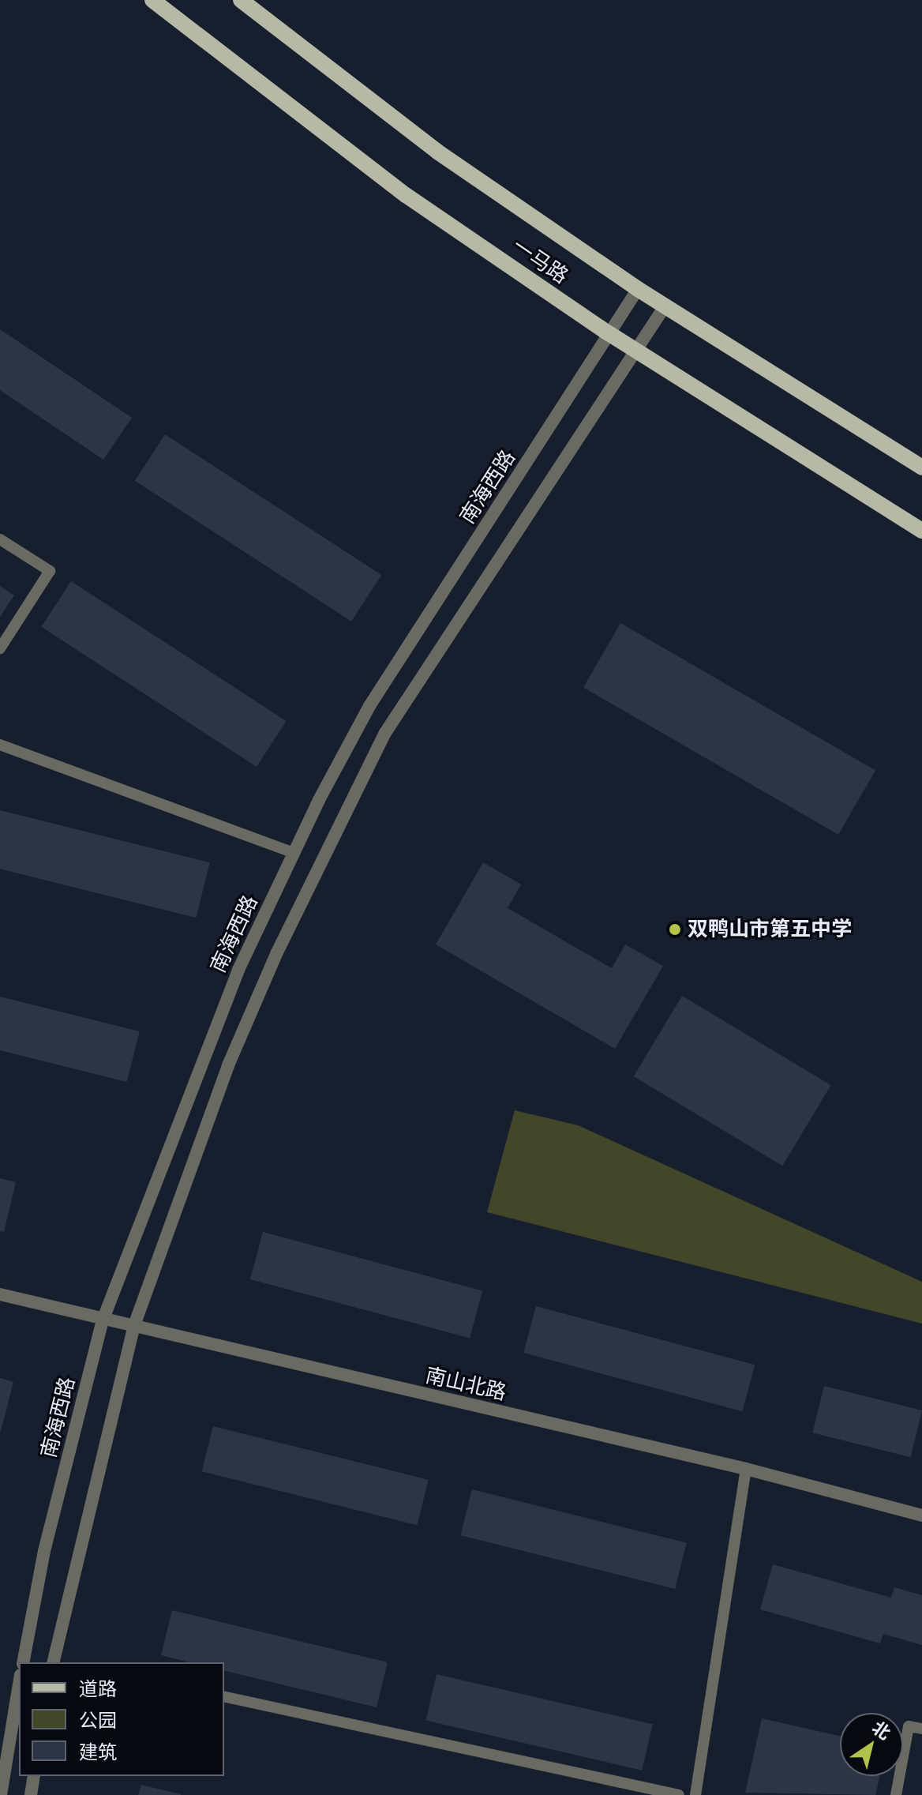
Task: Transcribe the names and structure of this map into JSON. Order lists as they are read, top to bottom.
{
  "streets": {
    "main road": ["一马路"],
    "street": ["南海西路", "南山北路"]
  },
  "crossings": [
    ["一马路", "南海西路"],
    ["南海西路", "南山北路"]
  ],
  "places": ["双鸭山市第五中学"],
  "legend": ["道路", "公园", "建筑"],
  "north": "top right"
}
